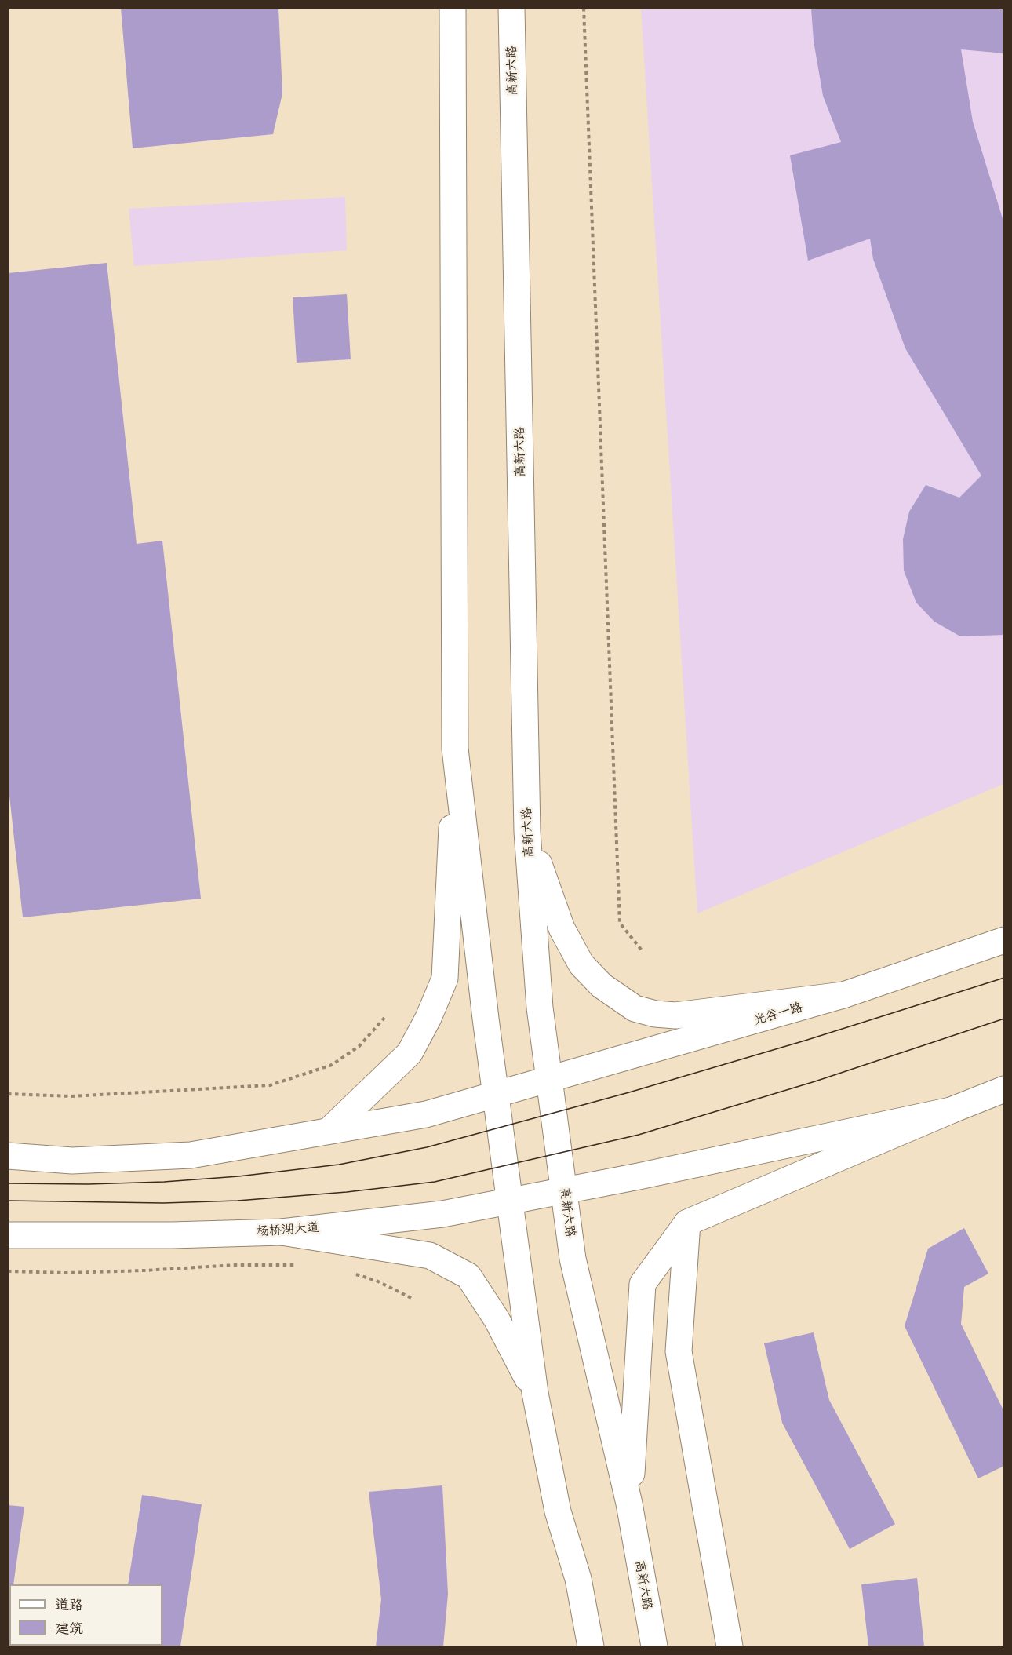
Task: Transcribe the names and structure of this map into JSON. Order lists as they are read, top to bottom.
{
  "streets": {
    "main road": ["高新六路", "光谷一路", "杨桥湖大道"]
  },
  "crossings": [
    ["高新六路", "光谷一路"],
    ["高新六路", "杨桥湖大道"]
  ],
  "legend": ["道路", "建筑"]
}
